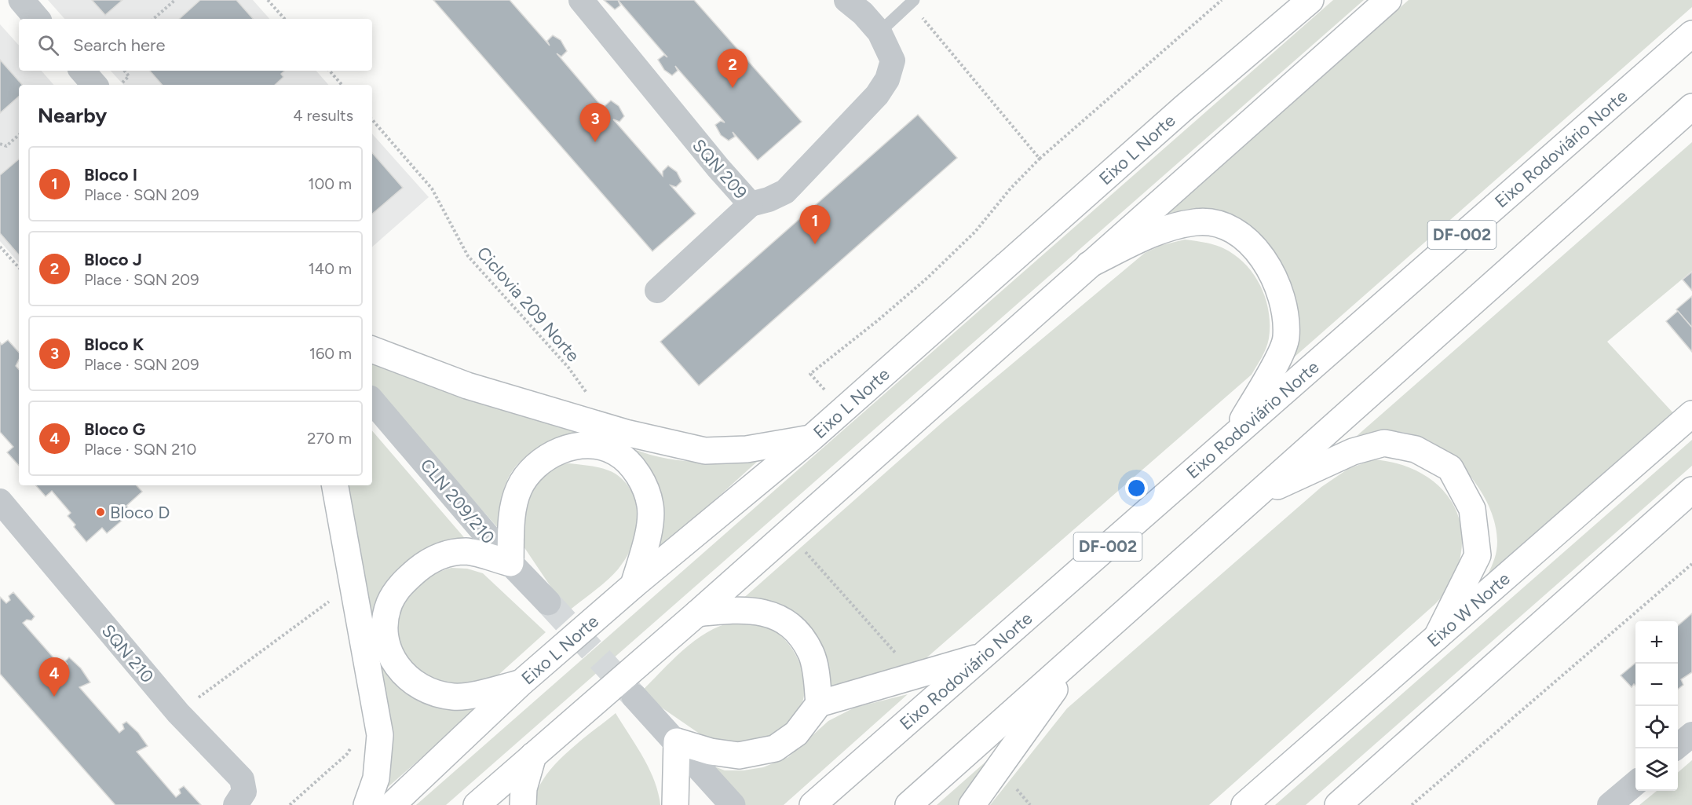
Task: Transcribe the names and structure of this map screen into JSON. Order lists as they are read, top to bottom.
{
  "streets": {
    "main road": [
      "Eixo Rodoviário Norte",
      "Eixo L Norte",
      "DF-002",
      "Eixo W Norte"
    ],
    "street": ["SQN 209", "CLN 209/210", "SQN 210"],
    "path": ["Ciclovia 209 Norte"]
  },
  "places": ["Bloco D"],
  "page": {
    "search": "Search here",
    "pins": [
      "2",
      "3",
      "1",
      "4"
    ],
    "heading": ["Nearby", "4 results"],
    "list": [
      {
        "mark": "1",
        "name": "Bloco I",
        "note": "Place · SQN 209",
        "value": "100 m"
      },
      {
        "mark": "2",
        "name": "Bloco J",
        "note": "Place · SQN 209",
        "value": "140 m"
      },
      {
        "mark": "3",
        "name": "Bloco K",
        "note": "Place · SQN 209",
        "value": "160 m"
      },
      {
        "mark": "4",
        "name": "Bloco G",
        "note": "Place · SQN 210",
        "value": "270 m"
      }
    ],
    "map_buttons": ["+", "−"]
  }
}
